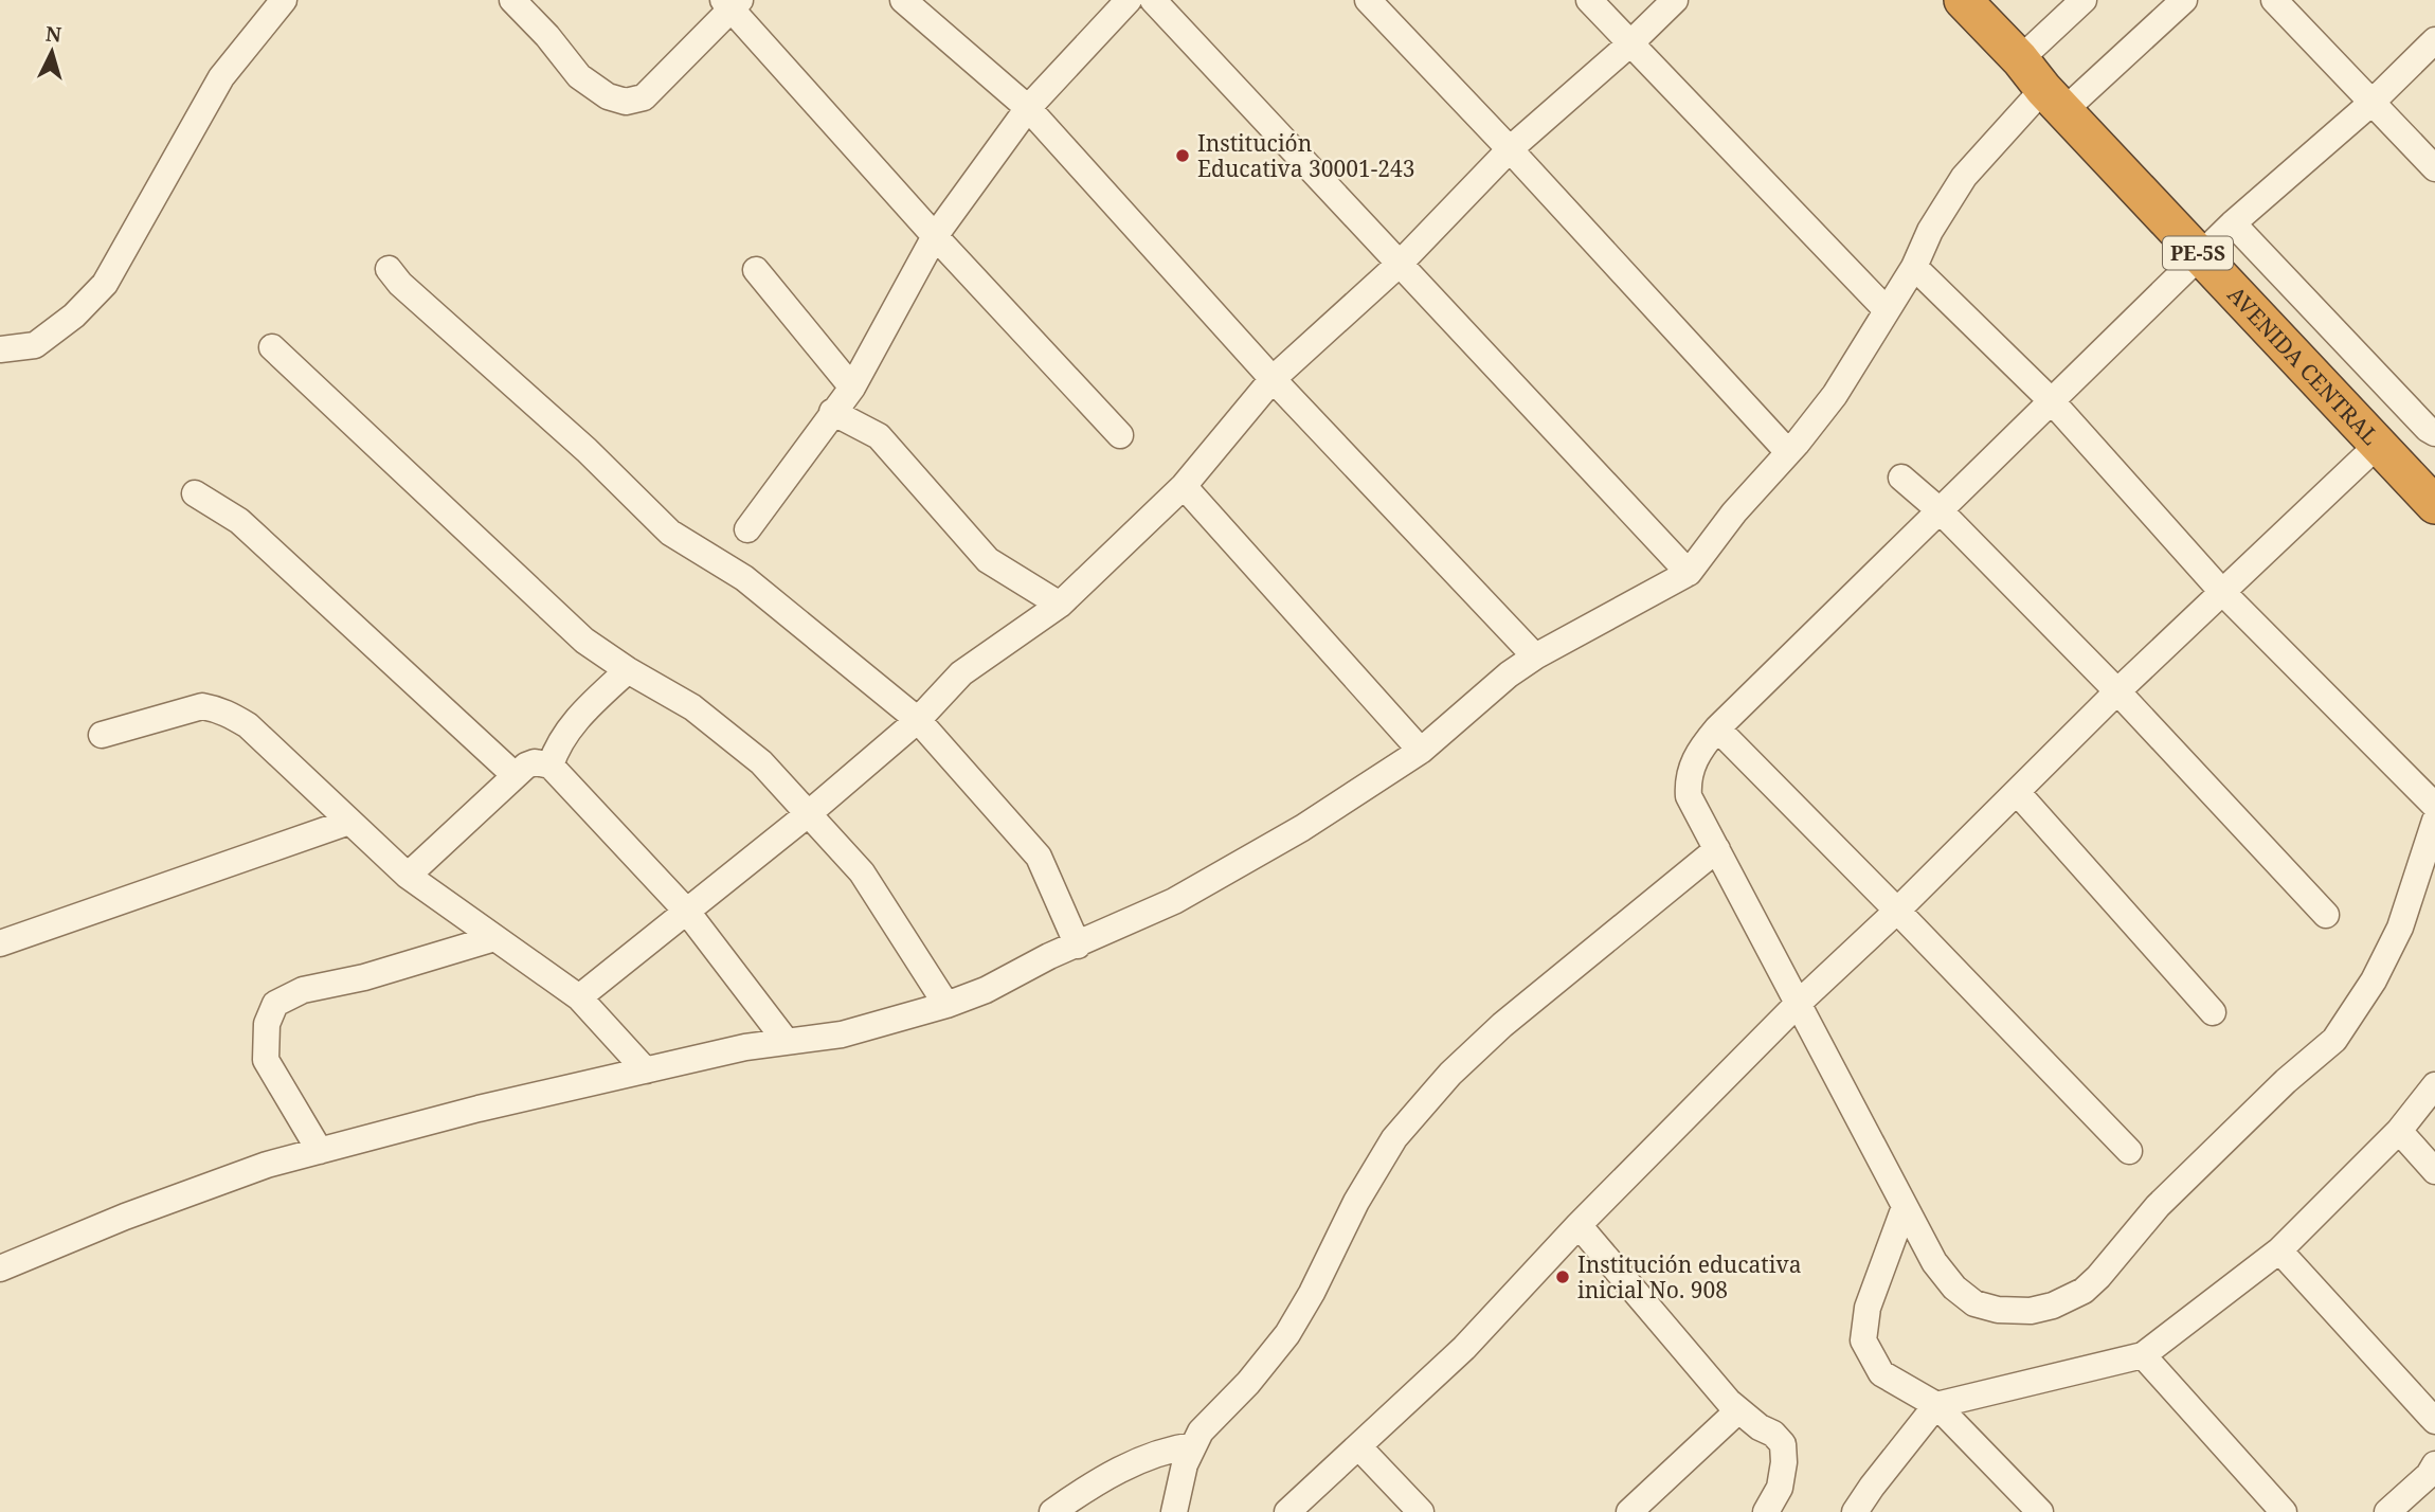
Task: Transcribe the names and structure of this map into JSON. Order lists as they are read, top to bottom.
{
  "streets": {
    "highway": ["PE-5S", "AVENIDA CENTRAL"]
  },
  "places": ["Institución Educativa 30001-243", "Institución educativa inicial No. 908"],
  "north": "top"
}
